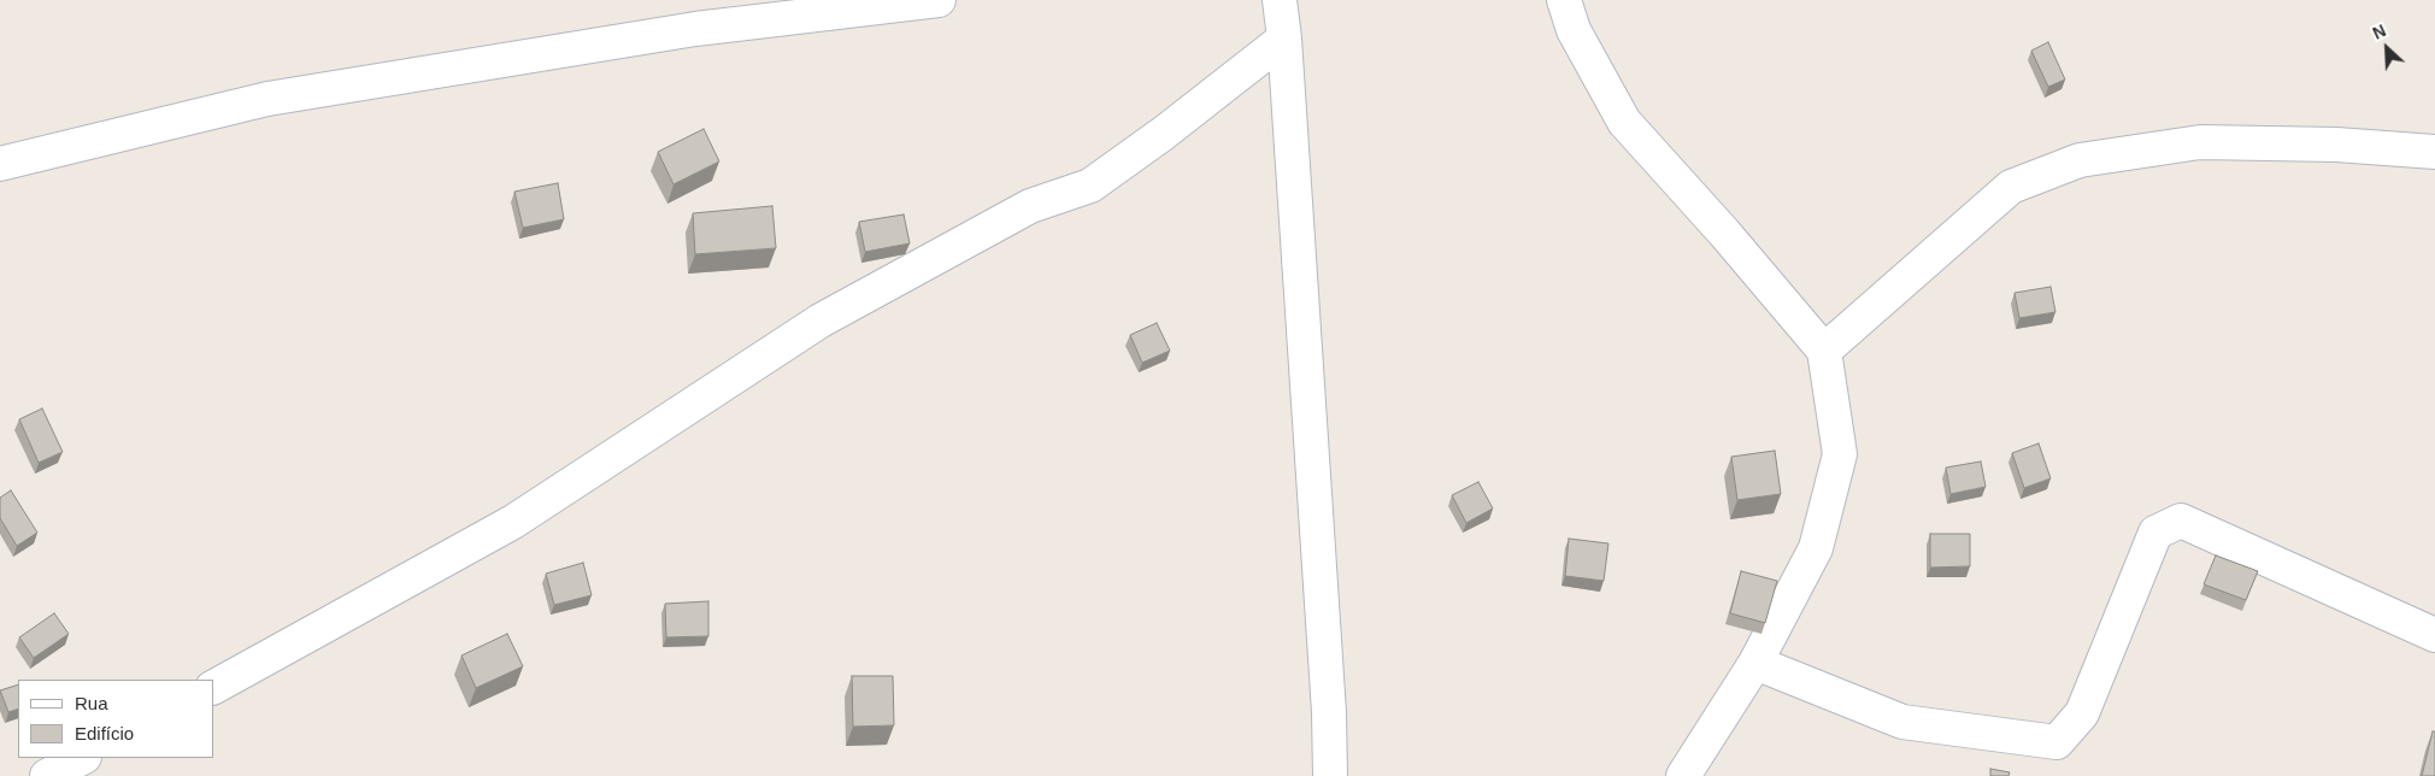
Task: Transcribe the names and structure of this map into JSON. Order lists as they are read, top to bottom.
{
  "legend": ["Rua", "Edifício"],
  "north": "top left"
}
